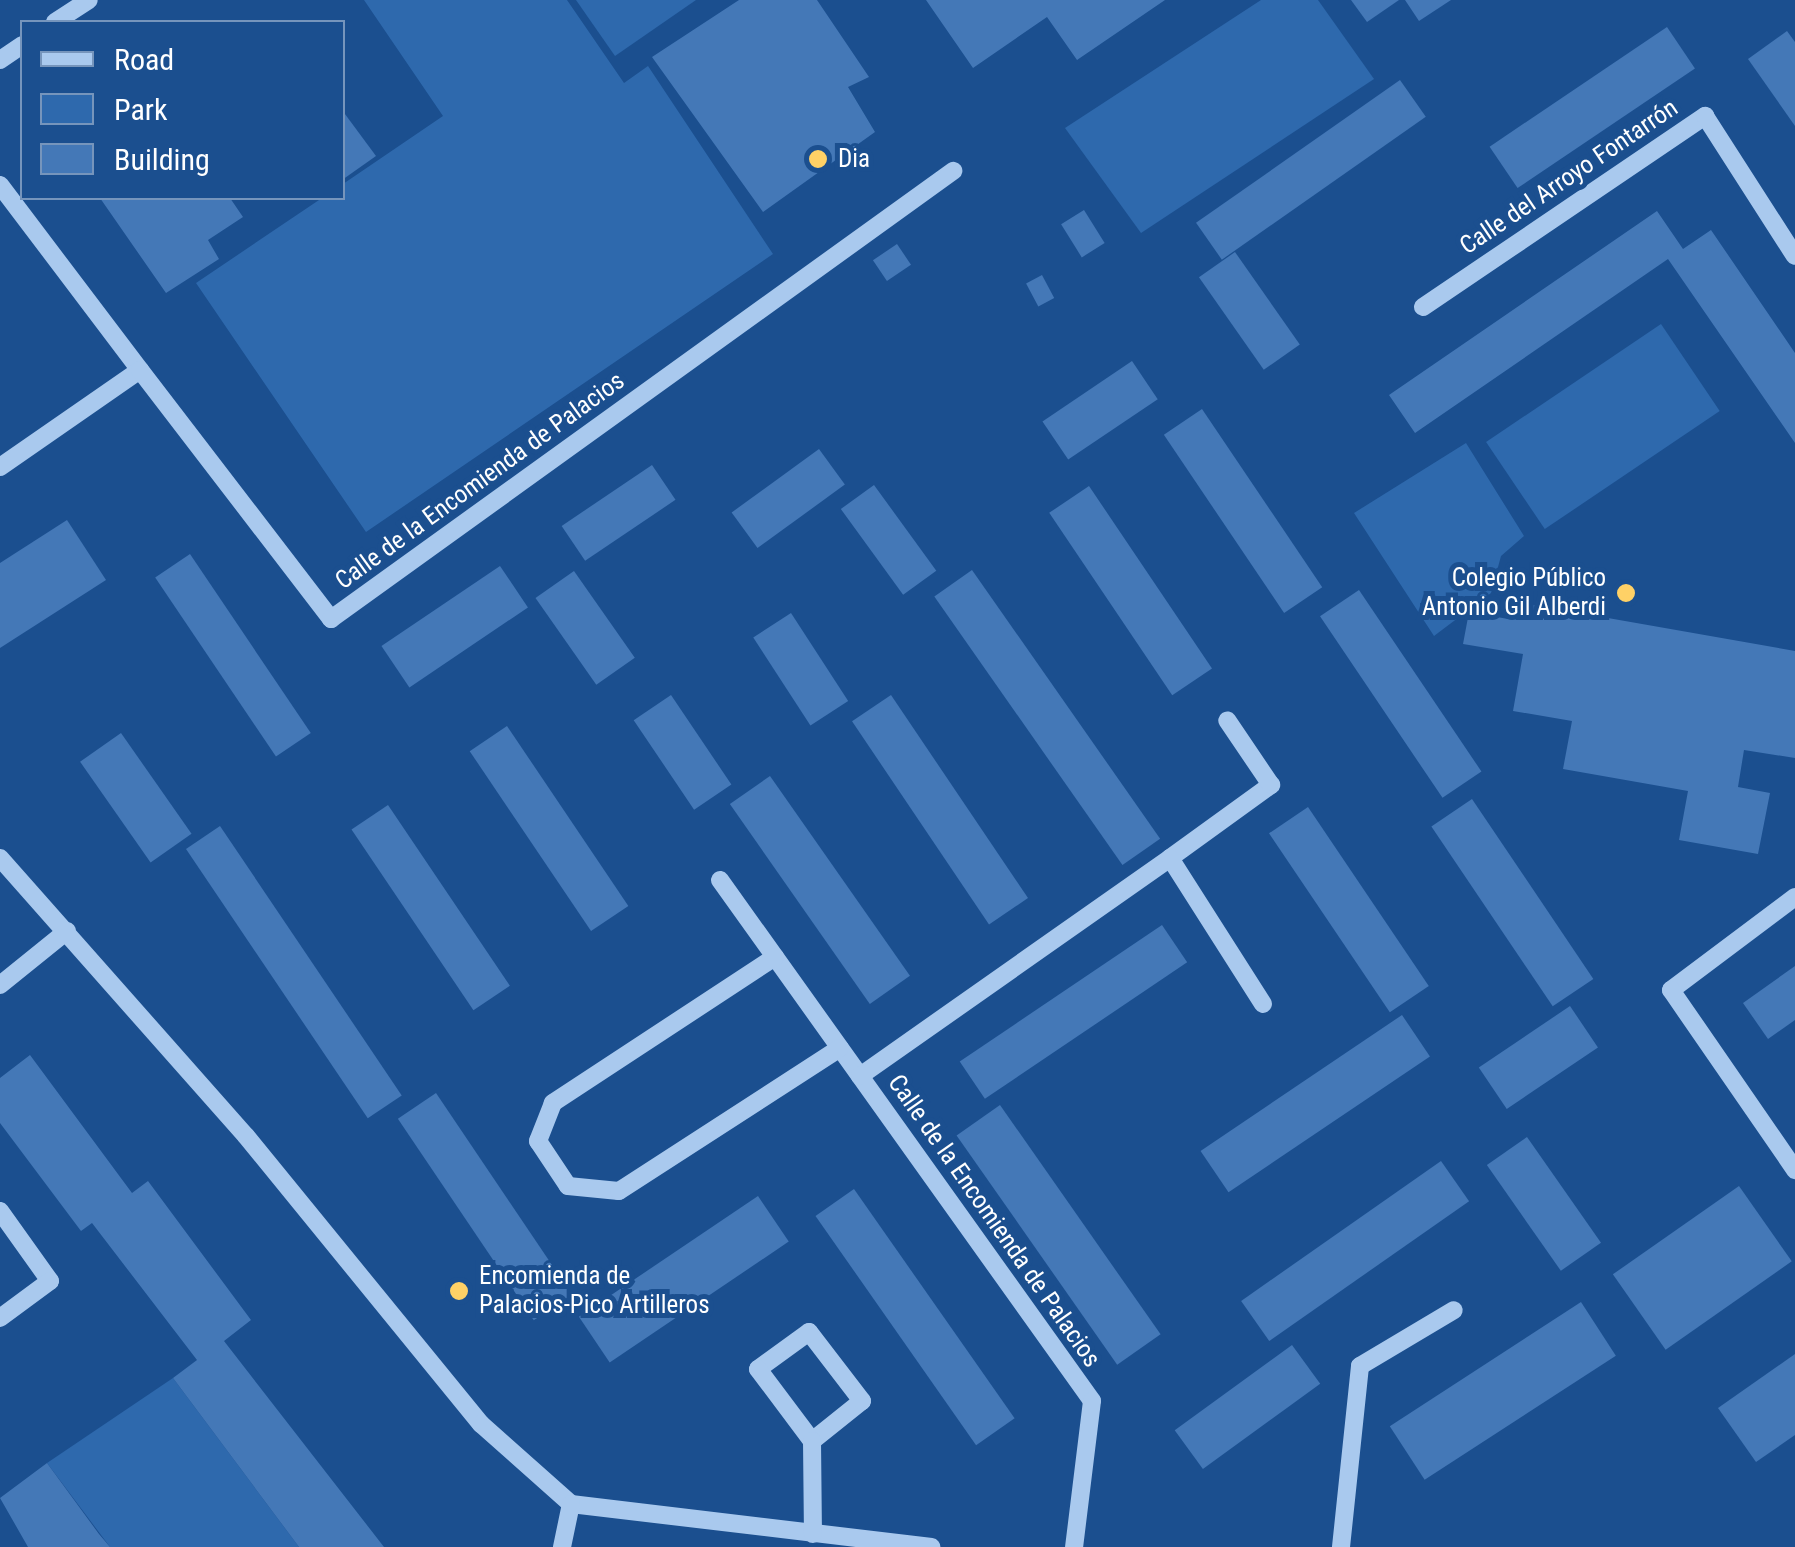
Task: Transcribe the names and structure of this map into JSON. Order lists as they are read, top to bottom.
{
  "streets": {
    "street": ["Calle del Arroyo Fontarrón", "Calle de la Encomienda de Palacios"]
  },
  "places": ["Dia", "Colegio Público Antonio Gil Alberdi", "Encomienda de Palacios-Pico Artilleros"],
  "legend": ["Road", "Park", "Building"]
}
